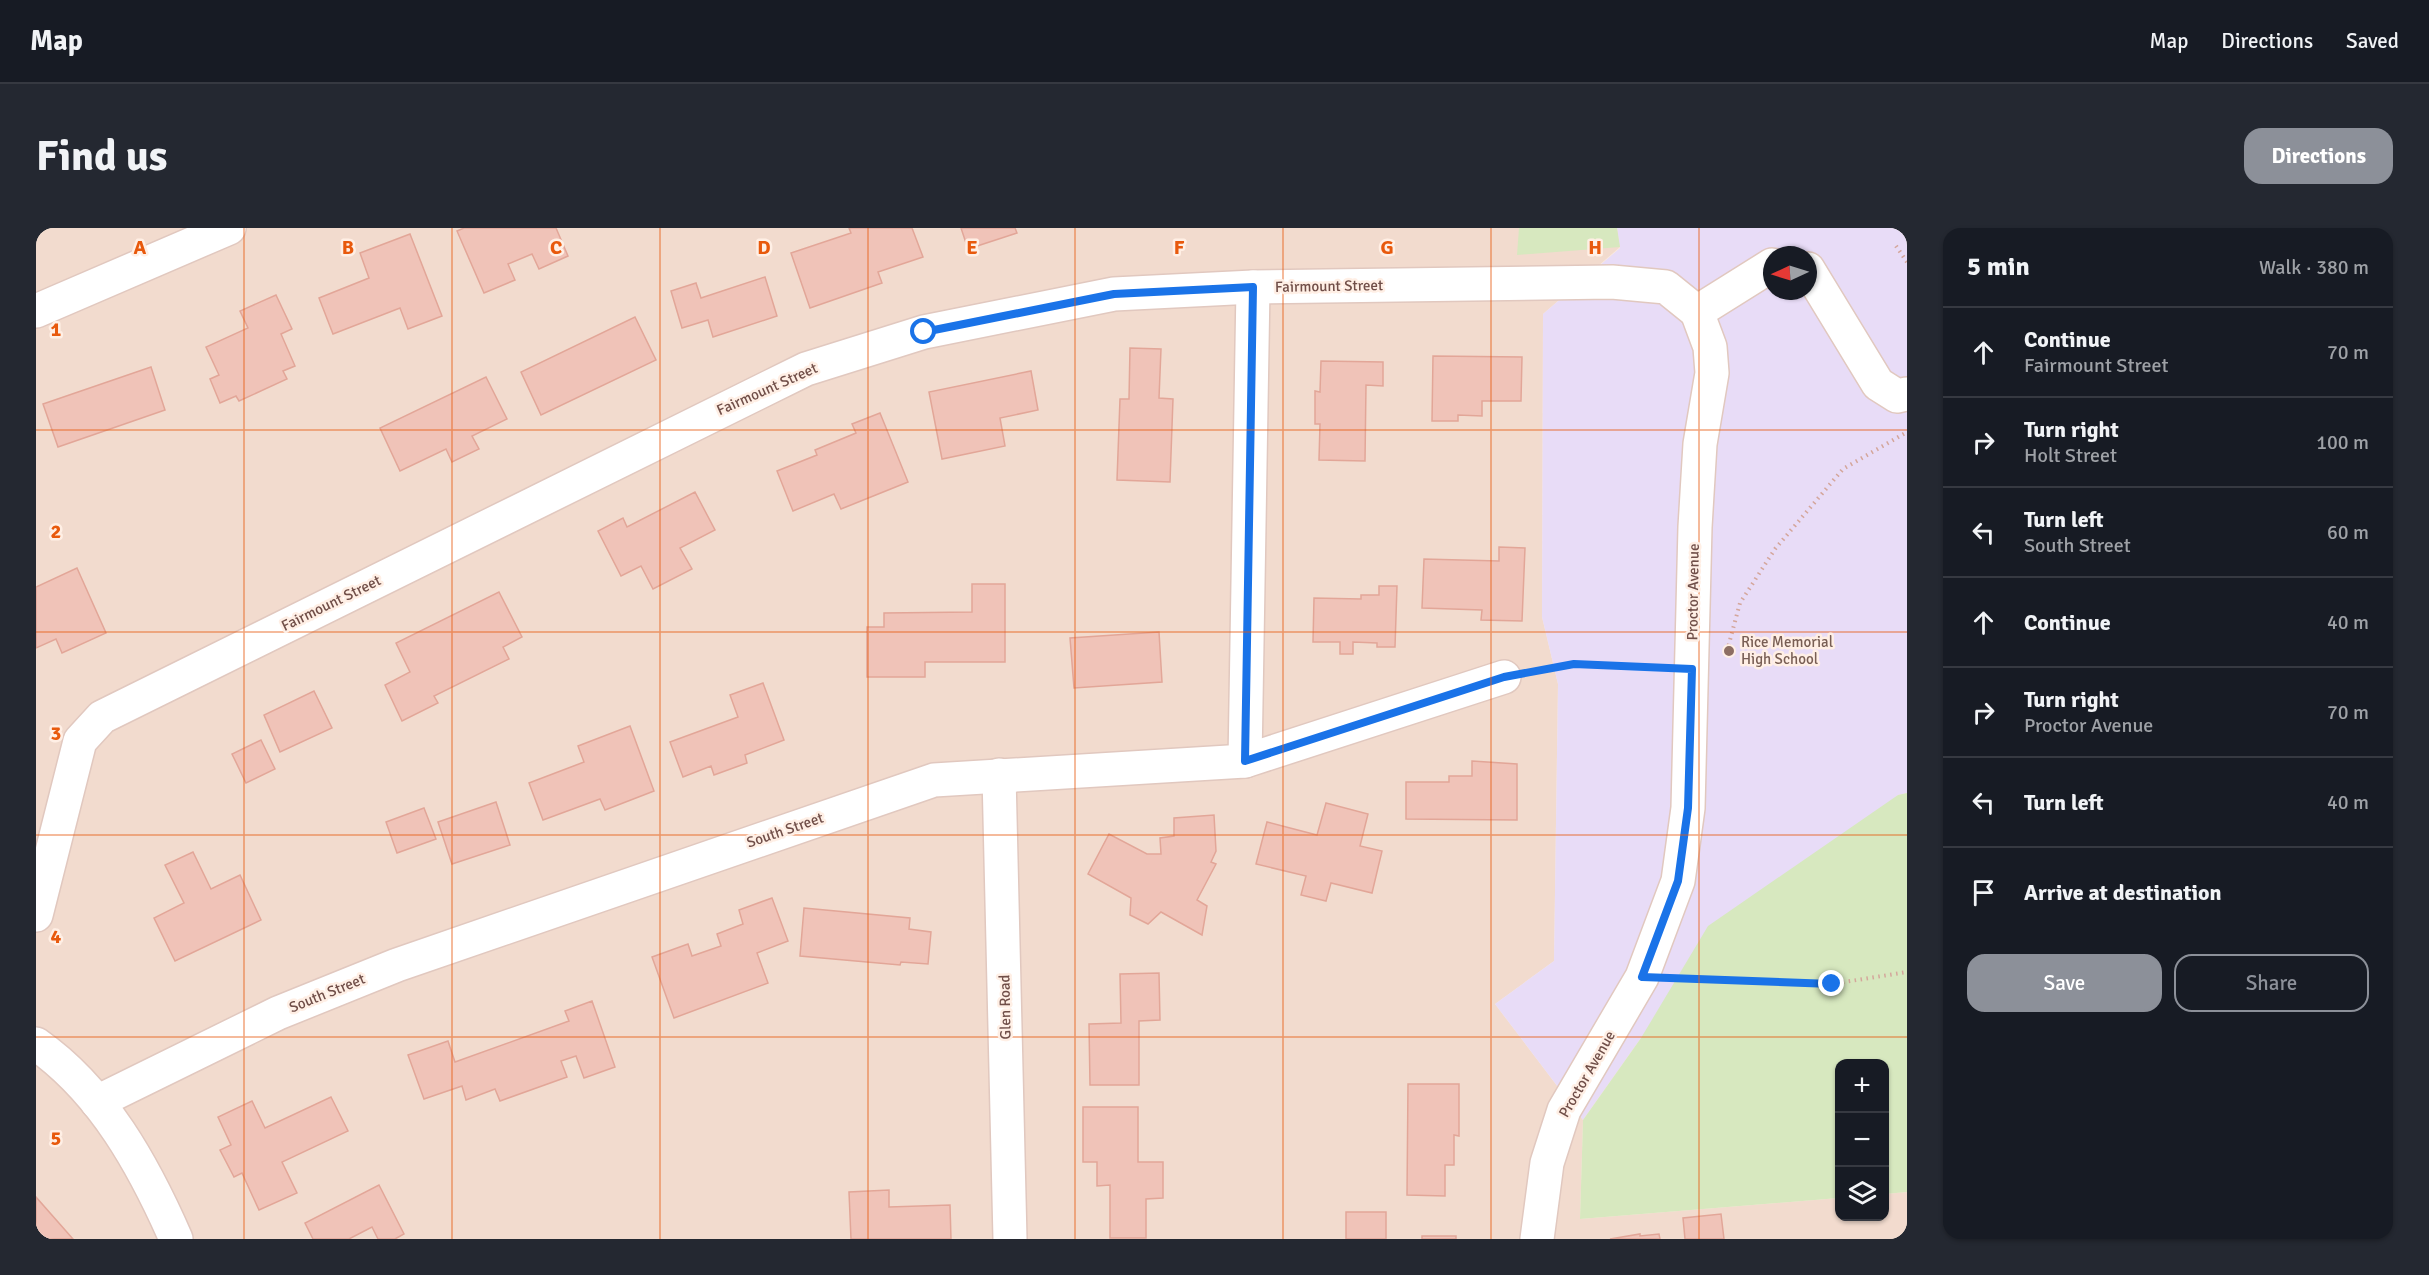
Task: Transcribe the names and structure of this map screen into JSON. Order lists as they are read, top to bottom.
{
  "streets": {
    "street": [
      "Fairmount Street",
      "Proctor Avenue",
      "South Street",
      "Glen Road"
    ]
  },
  "crossings": [
    ["Fairmount Street", "Proctor Avenue"],
    ["South Street", "Glen Road"]
  ],
  "places": ["Rice Memorial High School"],
  "north": "left",
  "page": {
    "header": "Map",
    "nav": ["Map", "Directions", "Saved"],
    "buttons": [
      "Directions",
      ["Save", "Share"]
    ],
    "title": "Find us",
    "heading": ["5 min", "Walk · 380 m"],
    "list": [
      ["Continue", "Fairmount Street", "70 m"],
      ["Turn right", "Holt Street", "100 m"],
      ["Turn left", "South Street", "60 m"],
      ["Continue", "40 m"],
      ["Turn right", "Proctor Avenue", "70 m"],
      ["Turn left", "40 m"],
      "Arrive at destination"
    ],
    "map_buttons": ["+", "−"]
  },
  "grid": {
    "columns": [
      "A",
      "B",
      "C",
      "D",
      "E",
      "F",
      "G",
      "H"
    ],
    "rows": [
      "1",
      "2",
      "3",
      "4",
      "5"
    ]
  }
}
